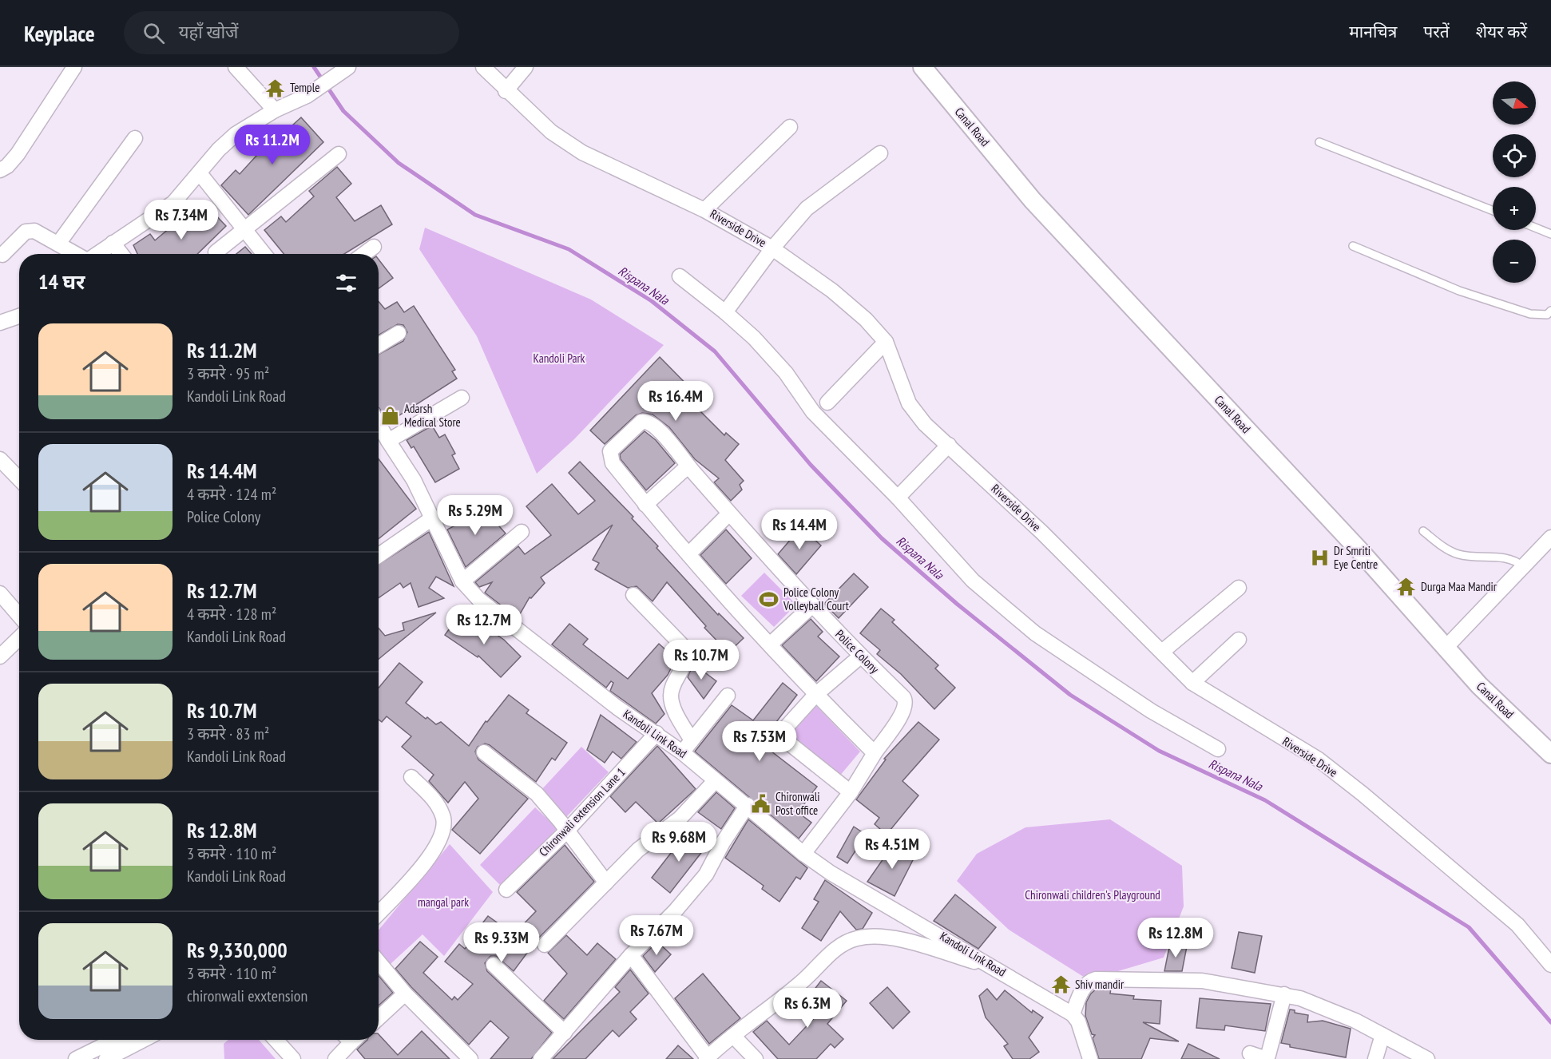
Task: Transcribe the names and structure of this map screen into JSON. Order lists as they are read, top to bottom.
{
  "streets": {
    "street": [
      "Canal Road",
      "Riverside Drive",
      "Police Colony",
      "Kandoli Link Road",
      "Chironwali extension Lane 1"
    ]
  },
  "crossings": [
    ["Kandoli Link Road", "Chironwali extension Lane 1"]
  ],
  "water": ["Rispana Nala"],
  "parks": ["Kandoli Park", "Chironwali children's Playground", "mangal park"],
  "places": {
    "temple": ["Temple", "Durga Maa Mandir", "Shiv mandir"],
    "shop": ["Adarsh Medical Store"],
    "hospital": ["Dr Smriti Eye Centre"],
    "sports": ["Police Colony Volleyball Court"],
    "public building": ["Chironwali Post office"]
  },
  "north": "right",
  "page": {
    "header": "Keyplace",
    "search": "यहाँ खोजें",
    "nav": ["मानचित्र", "परतें", "शेयर करें"],
    "map_buttons": ["+", "−"],
    "price": [
      "Rs 11.2M",
      "Rs 7.34M",
      "Rs 16.4M",
      "Rs 5.29M",
      "Rs 14.4M",
      "Rs 12.7M",
      "Rs 10.7M",
      "Rs 7.53M",
      "Rs 9.68M",
      "Rs 4.51M",
      "Rs 7.67M",
      "Rs 12.8M",
      "Rs 9.33M",
      "Rs 6.3M"
    ],
    "heading": "14 घर",
    "list": [
      {
        "name": "Rs 11.2M",
        "note": "3 कमरे · 95 m² · Kandoli Link Road"
      },
      {
        "name": "Rs 14.4M",
        "note": "4 कमरे · 124 m² · Police Colony"
      },
      {
        "name": "Rs 12.7M",
        "note": "4 कमरे · 128 m² · Kandoli Link Road"
      },
      {
        "name": "Rs 10.7M",
        "note": "3 कमरे · 83 m² · Kandoli Link Road"
      },
      {
        "name": "Rs 12.8M",
        "note": "3 कमरे · 110 m² · Kandoli Link Road"
      },
      {
        "name": "Rs 9,330,000",
        "note": "3 कमरे · 110 m² · chironwali exxtension"
      }
    ]
  }
}
